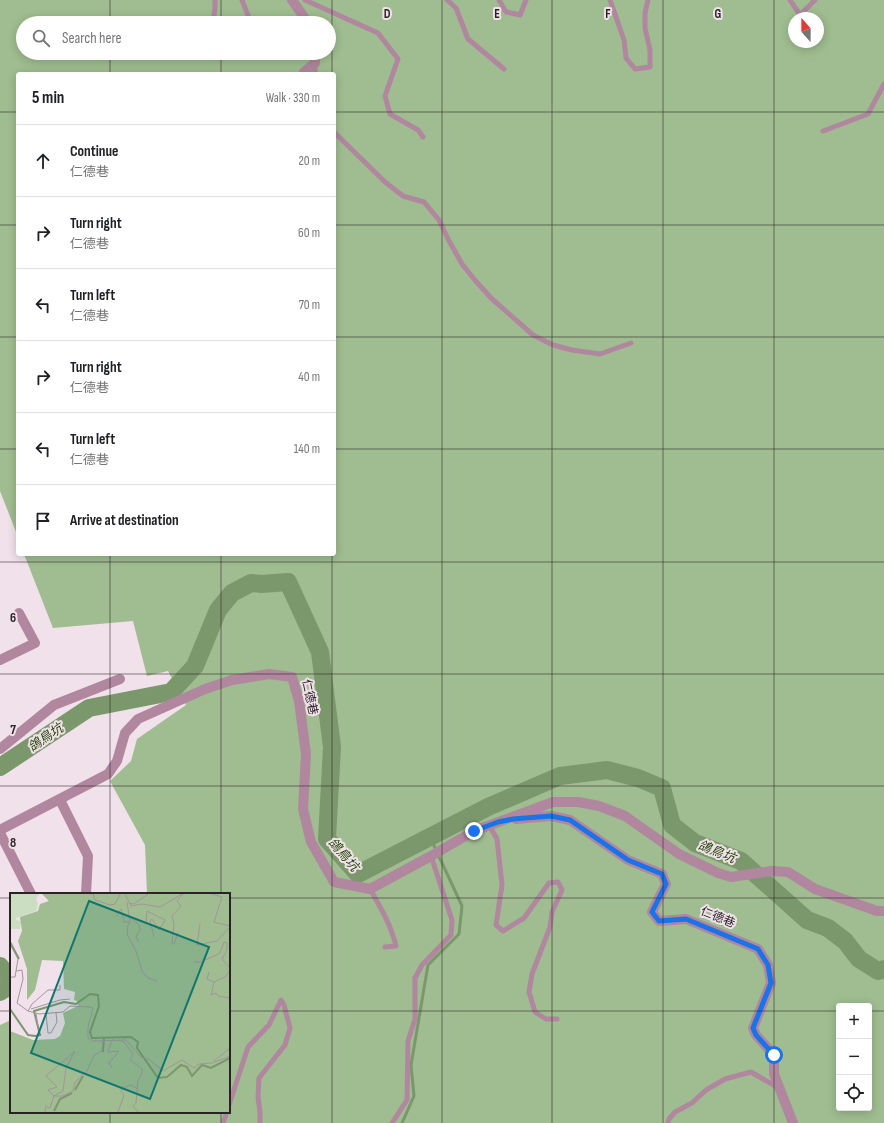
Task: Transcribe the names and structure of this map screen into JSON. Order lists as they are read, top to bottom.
{
  "streets": {
    "street": ["仁德巷"]
  },
  "water": ["鴿鳥坑"],
  "north": "top",
  "page": {
    "search": "Search here",
    "heading": ["5 min", "Walk · 330 m"],
    "list": [
      ["Continue", "仁德巷", "20 m"],
      ["Turn right", "仁德巷", "60 m"],
      ["Turn left", "仁德巷", "70 m"],
      ["Turn right", "仁德巷", "40 m"],
      ["Turn left", "仁德巷", "140 m"],
      "Arrive at destination"
    ],
    "map_buttons": ["+", "−"]
  },
  "grid": {
    "columns": [
      "D",
      "E",
      "F",
      "G"
    ],
    "rows": ["6", "7", "8"]
  }
}
